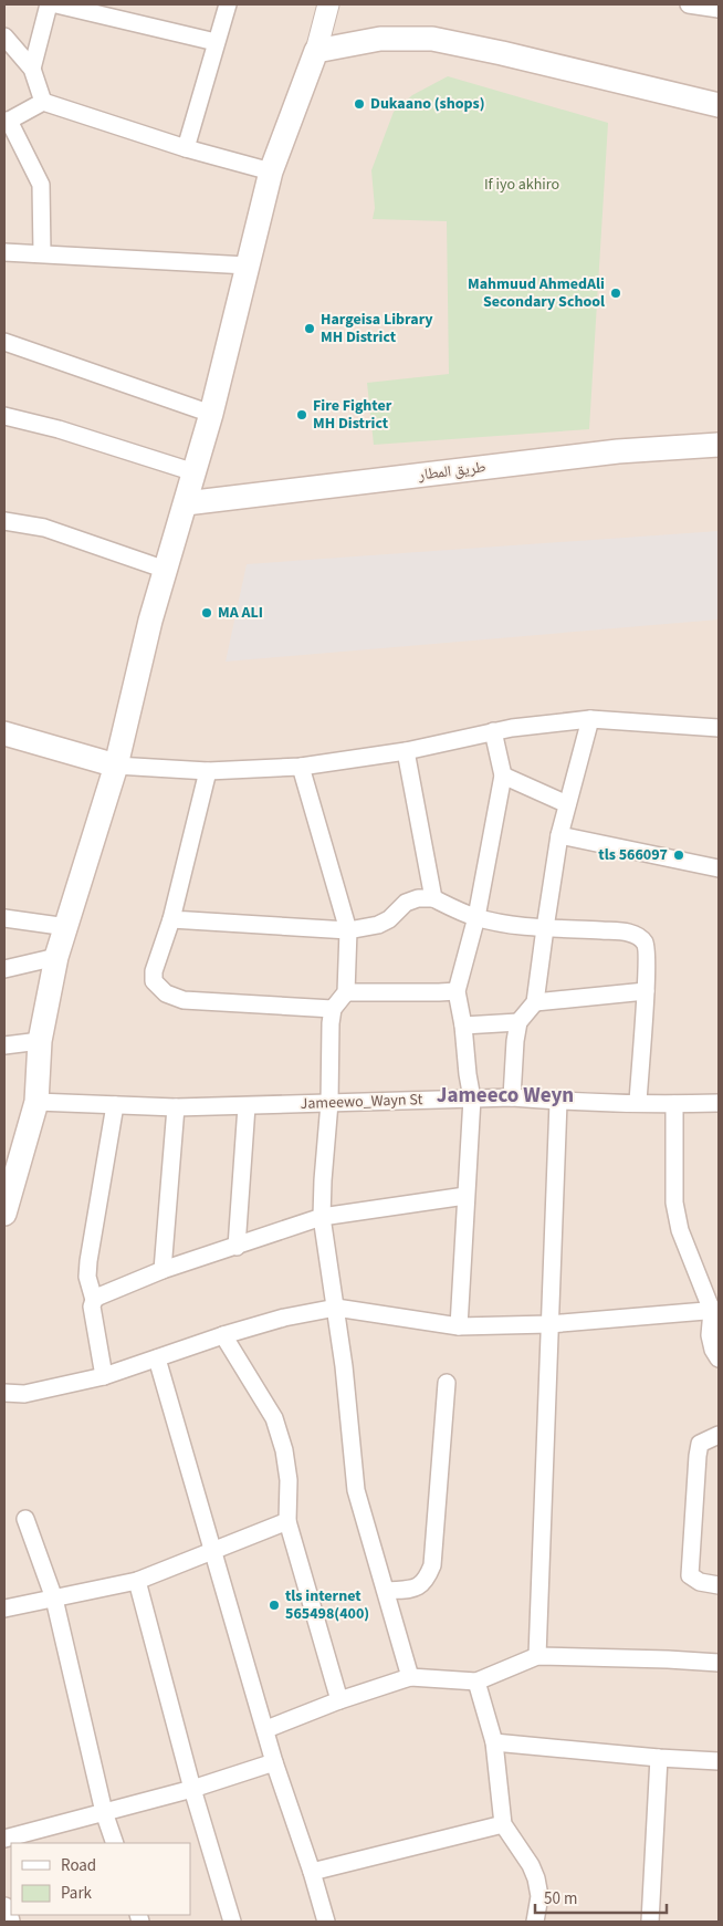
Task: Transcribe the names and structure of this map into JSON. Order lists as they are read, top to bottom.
{
  "streets": {
    "main road": ["طريق المطار"],
    "street": ["Jameewo_Wayn St"]
  },
  "districts": ["Jameeco Weyn"],
  "parks": ["If iyo akhiro"],
  "places": [
    "Dukaano (shops)",
    "Mahmuud AhmedAli Secondary School",
    "Hargeisa Library MH District",
    "Fire Fighter MH District",
    "MA ALI",
    "tls 566097",
    "tls internet 565498(400)"
  ],
  "legend": ["Road", "Park"],
  "scale_bar": "50 m"
}
